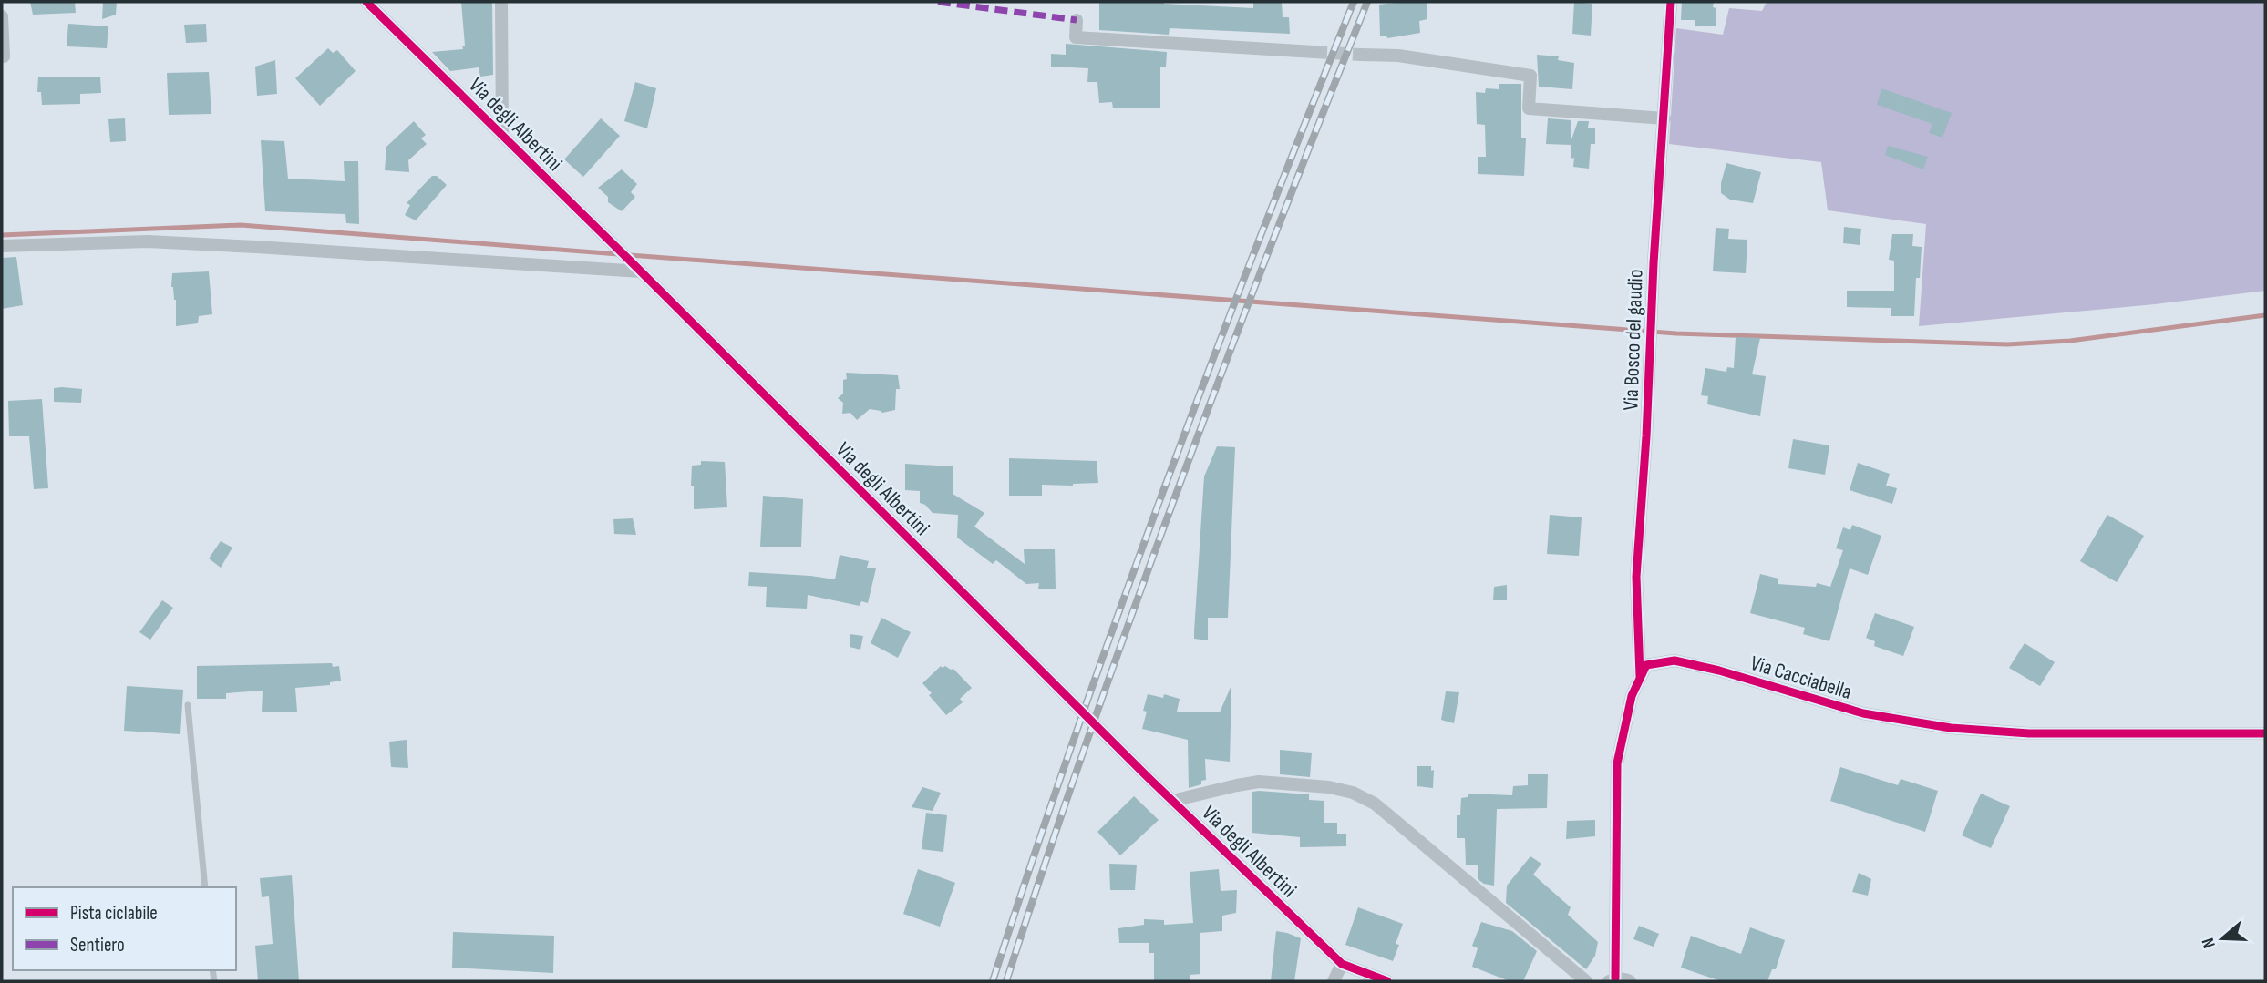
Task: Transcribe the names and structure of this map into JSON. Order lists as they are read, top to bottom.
{
  "streets": {
    "street": ["Via degli Albertini", "Via Bosco del gaudio", "Via Cacciabella"]
  },
  "crossings": [
    ["Via Bosco del gaudio", "Via Cacciabella"]
  ],
  "legend": ["Pista ciclabile", "Sentiero"],
  "north": "left"
}
